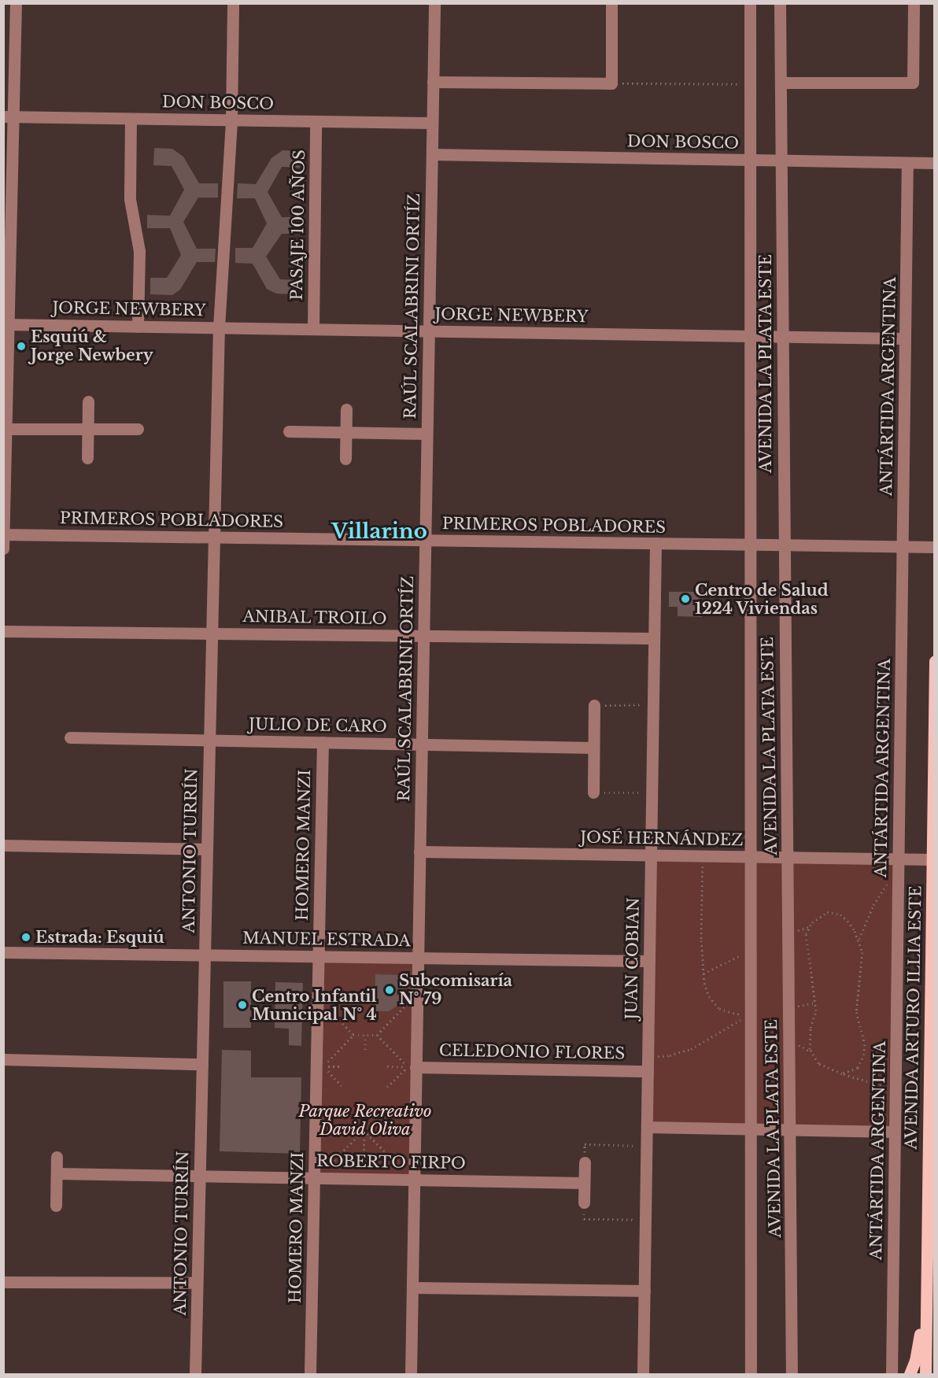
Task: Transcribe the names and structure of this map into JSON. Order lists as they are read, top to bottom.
{
  "streets": {
    "main road": ["AVENIDA ARTURO ILLIA ESTE"],
    "street": [
      "DON BOSCO",
      "PASAJE 100 AÑOS",
      "RAÚL SCALABRINI ORTÍZ",
      "JORGE NEWBERY",
      "AVENIDA LA PLATA ESTE",
      "ANTÁRTIDA ARGENTINA",
      "PRIMEROS POBLADORES",
      "ANIBAL TROILO",
      "JULIO DE CARO",
      "JOSÉ HERNÁNDEZ",
      "HOMERO MANZI",
      "ANTONIO TURRÍN",
      "MANUEL ESTRADA",
      "JUAN COBIAN",
      "CELEDONIO FLORES",
      "ROBERTO FIRPO"
    ]
  },
  "crossings": [
    ["DON BOSCO", "PASAJE 100 AÑOS"],
    ["DON BOSCO", "RAÚL SCALABRINI ORTÍZ"],
    ["DON BOSCO", "AVENIDA LA PLATA ESTE"],
    ["DON BOSCO", "ANTÁRTIDA ARGENTINA"],
    ["DON BOSCO", "ANTONIO TURRÍN"],
    ["PASAJE 100 AÑOS", "JORGE NEWBERY"],
    ["RAÚL SCALABRINI ORTÍZ", "JORGE NEWBERY"],
    ["RAÚL SCALABRINI ORTÍZ", "PRIMEROS POBLADORES"],
    ["RAÚL SCALABRINI ORTÍZ", "ANIBAL TROILO"],
    ["RAÚL SCALABRINI ORTÍZ", "JULIO DE CARO"],
    ["RAÚL SCALABRINI ORTÍZ", "JOSÉ HERNÁNDEZ"],
    ["RAÚL SCALABRINI ORTÍZ", "MANUEL ESTRADA"],
    ["RAÚL SCALABRINI ORTÍZ", "CELEDONIO FLORES"],
    ["RAÚL SCALABRINI ORTÍZ", "ROBERTO FIRPO"],
    ["JORGE NEWBERY", "AVENIDA LA PLATA ESTE"],
    ["JORGE NEWBERY", "ANTÁRTIDA ARGENTINA"],
    ["JORGE NEWBERY", "ANTONIO TURRÍN"],
    ["AVENIDA LA PLATA ESTE", "PRIMEROS POBLADORES"],
    ["AVENIDA LA PLATA ESTE", "JOSÉ HERNÁNDEZ"],
    ["ANTÁRTIDA ARGENTINA", "PRIMEROS POBLADORES"],
    ["ANTÁRTIDA ARGENTINA", "JOSÉ HERNÁNDEZ"],
    ["PRIMEROS POBLADORES", "ANTONIO TURRÍN"],
    ["PRIMEROS POBLADORES", "JUAN COBIAN"],
    ["ANIBAL TROILO", "ANTONIO TURRÍN"],
    ["ANIBAL TROILO", "JUAN COBIAN"],
    ["JULIO DE CARO", "HOMERO MANZI"],
    ["JULIO DE CARO", "ANTONIO TURRÍN"],
    ["JOSÉ HERNÁNDEZ", "JUAN COBIAN"],
    ["JOSÉ HERNÁNDEZ", "AVENIDA ARTURO ILLIA ESTE"],
    ["HOMERO MANZI", "MANUEL ESTRADA"],
    ["HOMERO MANZI", "ROBERTO FIRPO"],
    ["ANTONIO TURRÍN", "MANUEL ESTRADA"],
    ["ANTONIO TURRÍN", "ROBERTO FIRPO"],
    ["MANUEL ESTRADA", "JUAN COBIAN"],
    ["JUAN COBIAN", "CELEDONIO FLORES"]
  ],
  "districts": ["Villarino"],
  "parks": ["Parque Recreativo David Oliva"],
  "places": [
    "Esquiú & Jorge Newbery",
    "Centro de Salud 1224 Viviendas",
    "Estrada: Esquiú",
    "Subcomisaría N° 79",
    "Centro Infantil Municipal N° 4"
  ]
}
